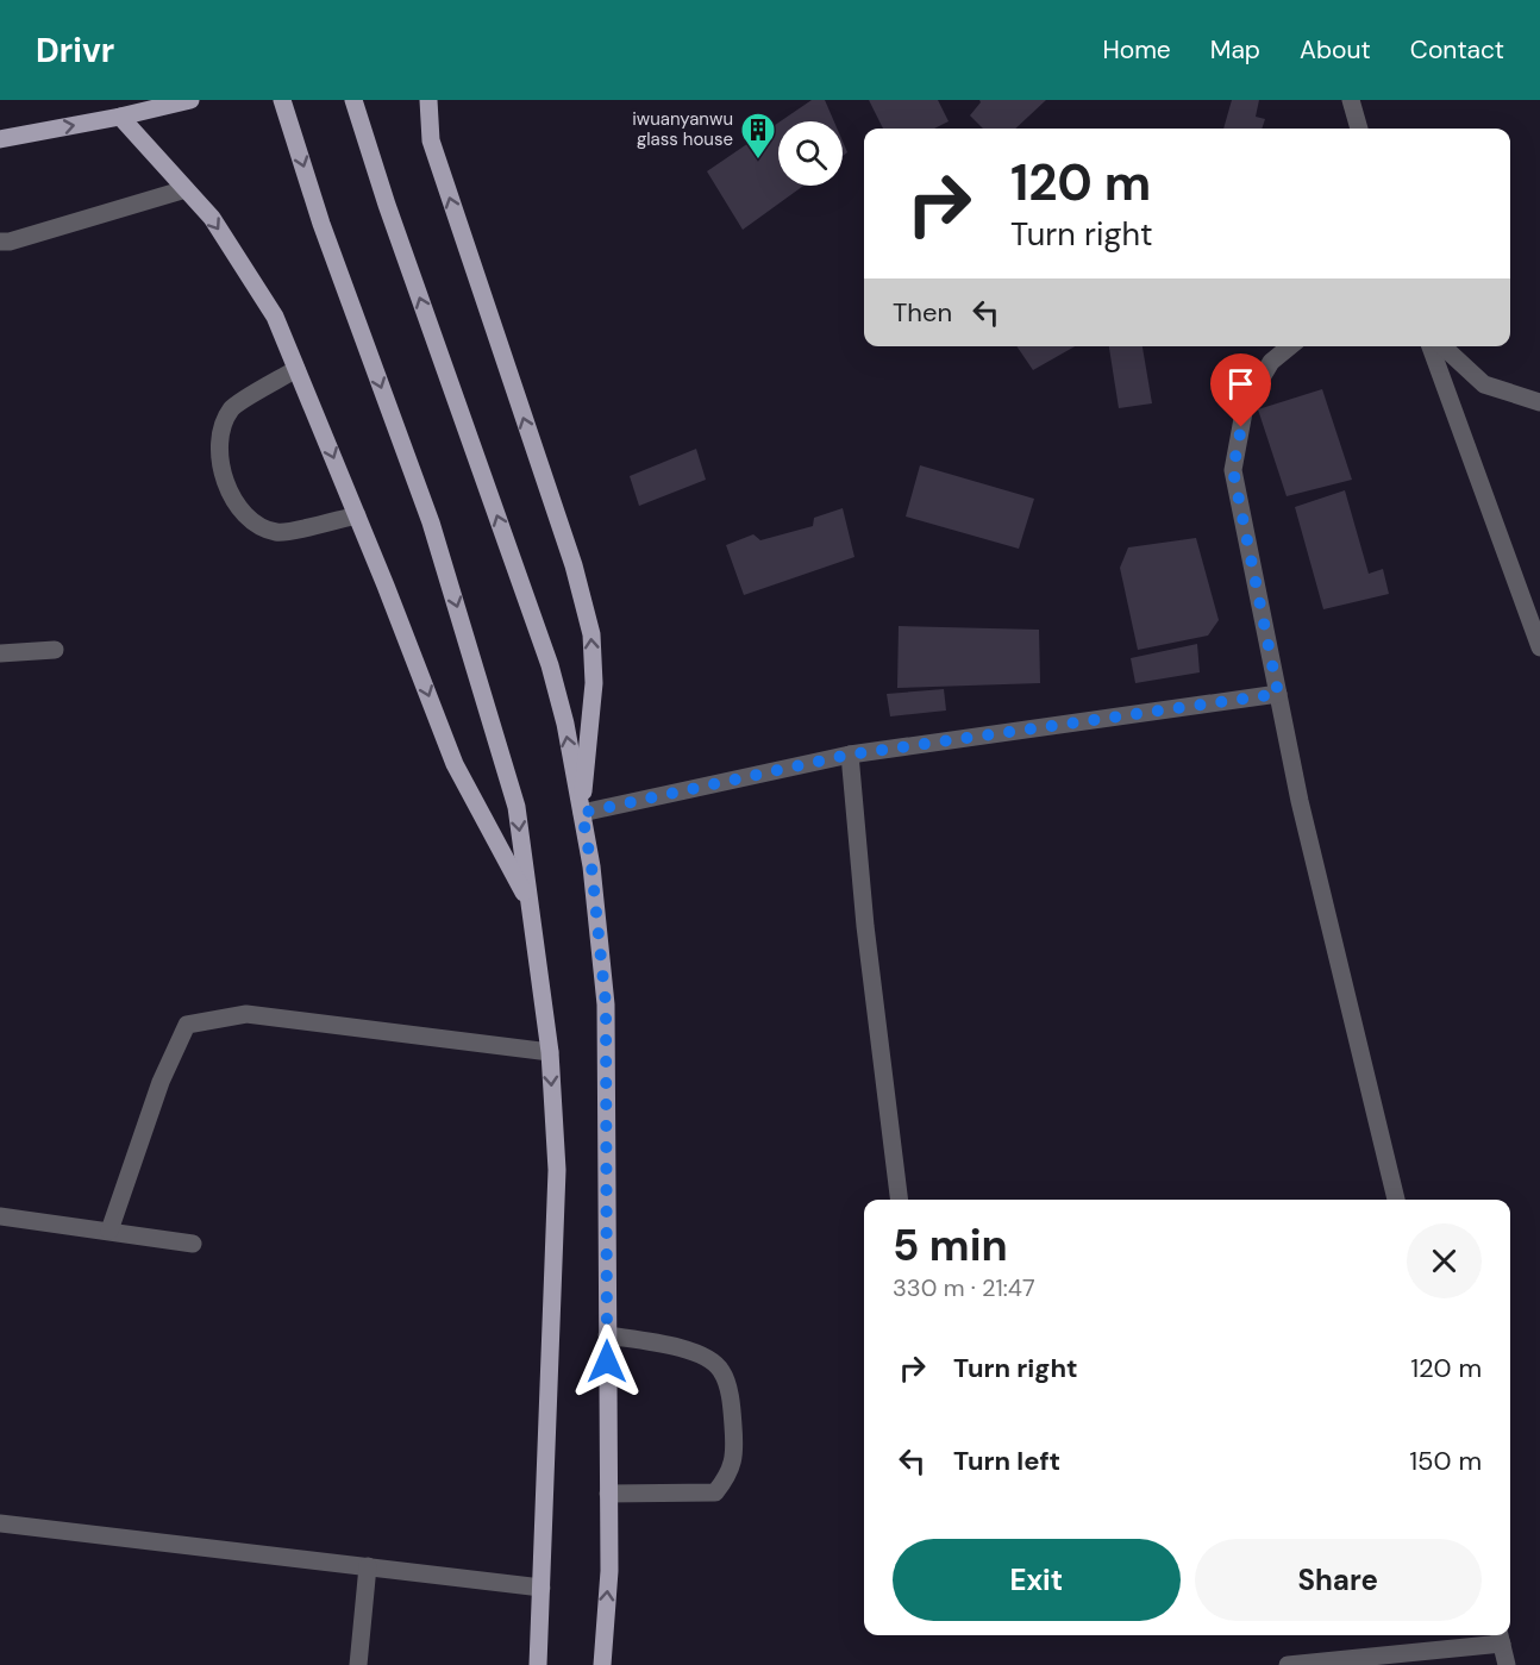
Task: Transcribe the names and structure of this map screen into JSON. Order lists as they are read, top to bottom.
{
  "places": {
    "building": ["iwuanyanwu glass house"]
  },
  "page": {
    "header": "Drivr",
    "nav": [
      "Home",
      "Map",
      "About",
      "Contact"
    ],
    "turn": ["120 m", "Turn right"],
    "then": "Then",
    "heading": ["5 min", "330 m · 21:47"],
    "list": [
      {
        "name": "Turn right",
        "value": "120 m"
      },
      {
        "name": "Turn left",
        "value": "150 m"
      }
    ],
    "buttons": ["Exit", "Share"]
  }
}
